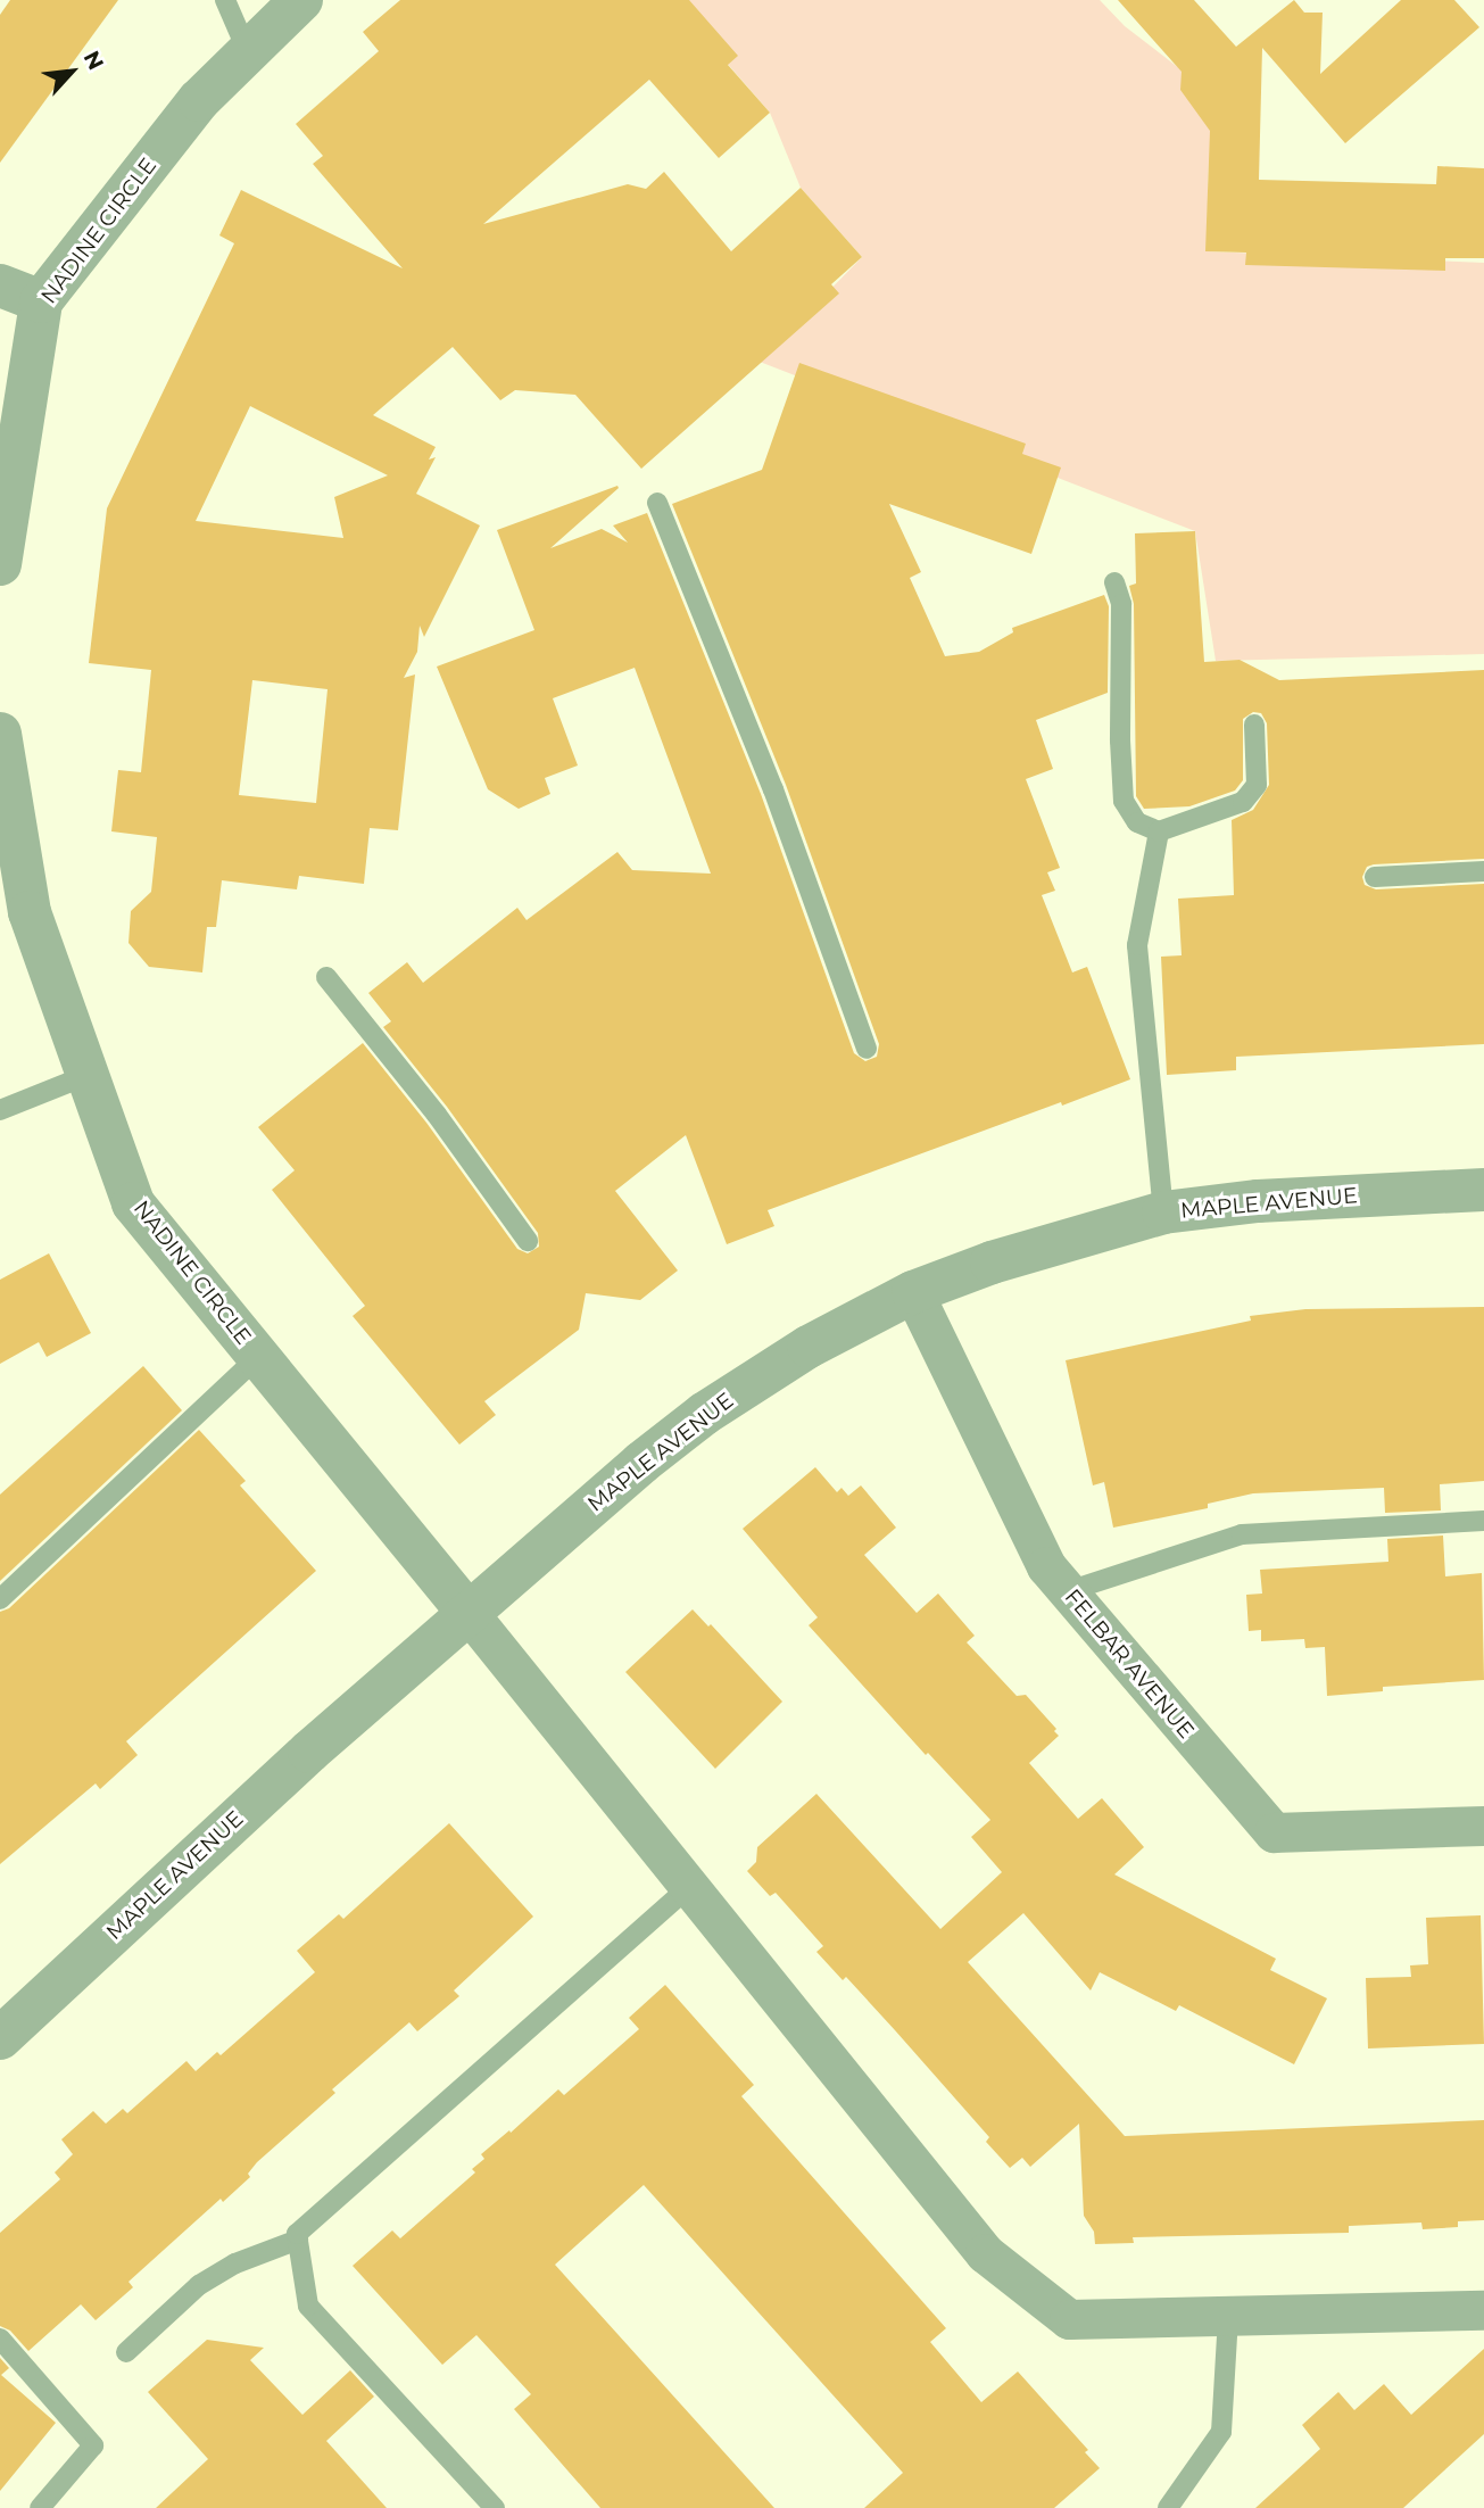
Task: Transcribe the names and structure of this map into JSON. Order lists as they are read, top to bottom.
{
  "streets": {
    "street": ["NADINE CIRCLE", "MAPLE AVENUE", "FELBAR AVENUE"]
  },
  "crossings": [
    ["NADINE CIRCLE", "MAPLE AVENUE"],
    ["MAPLE AVENUE", "FELBAR AVENUE"]
  ],
  "north": "top right"
}
